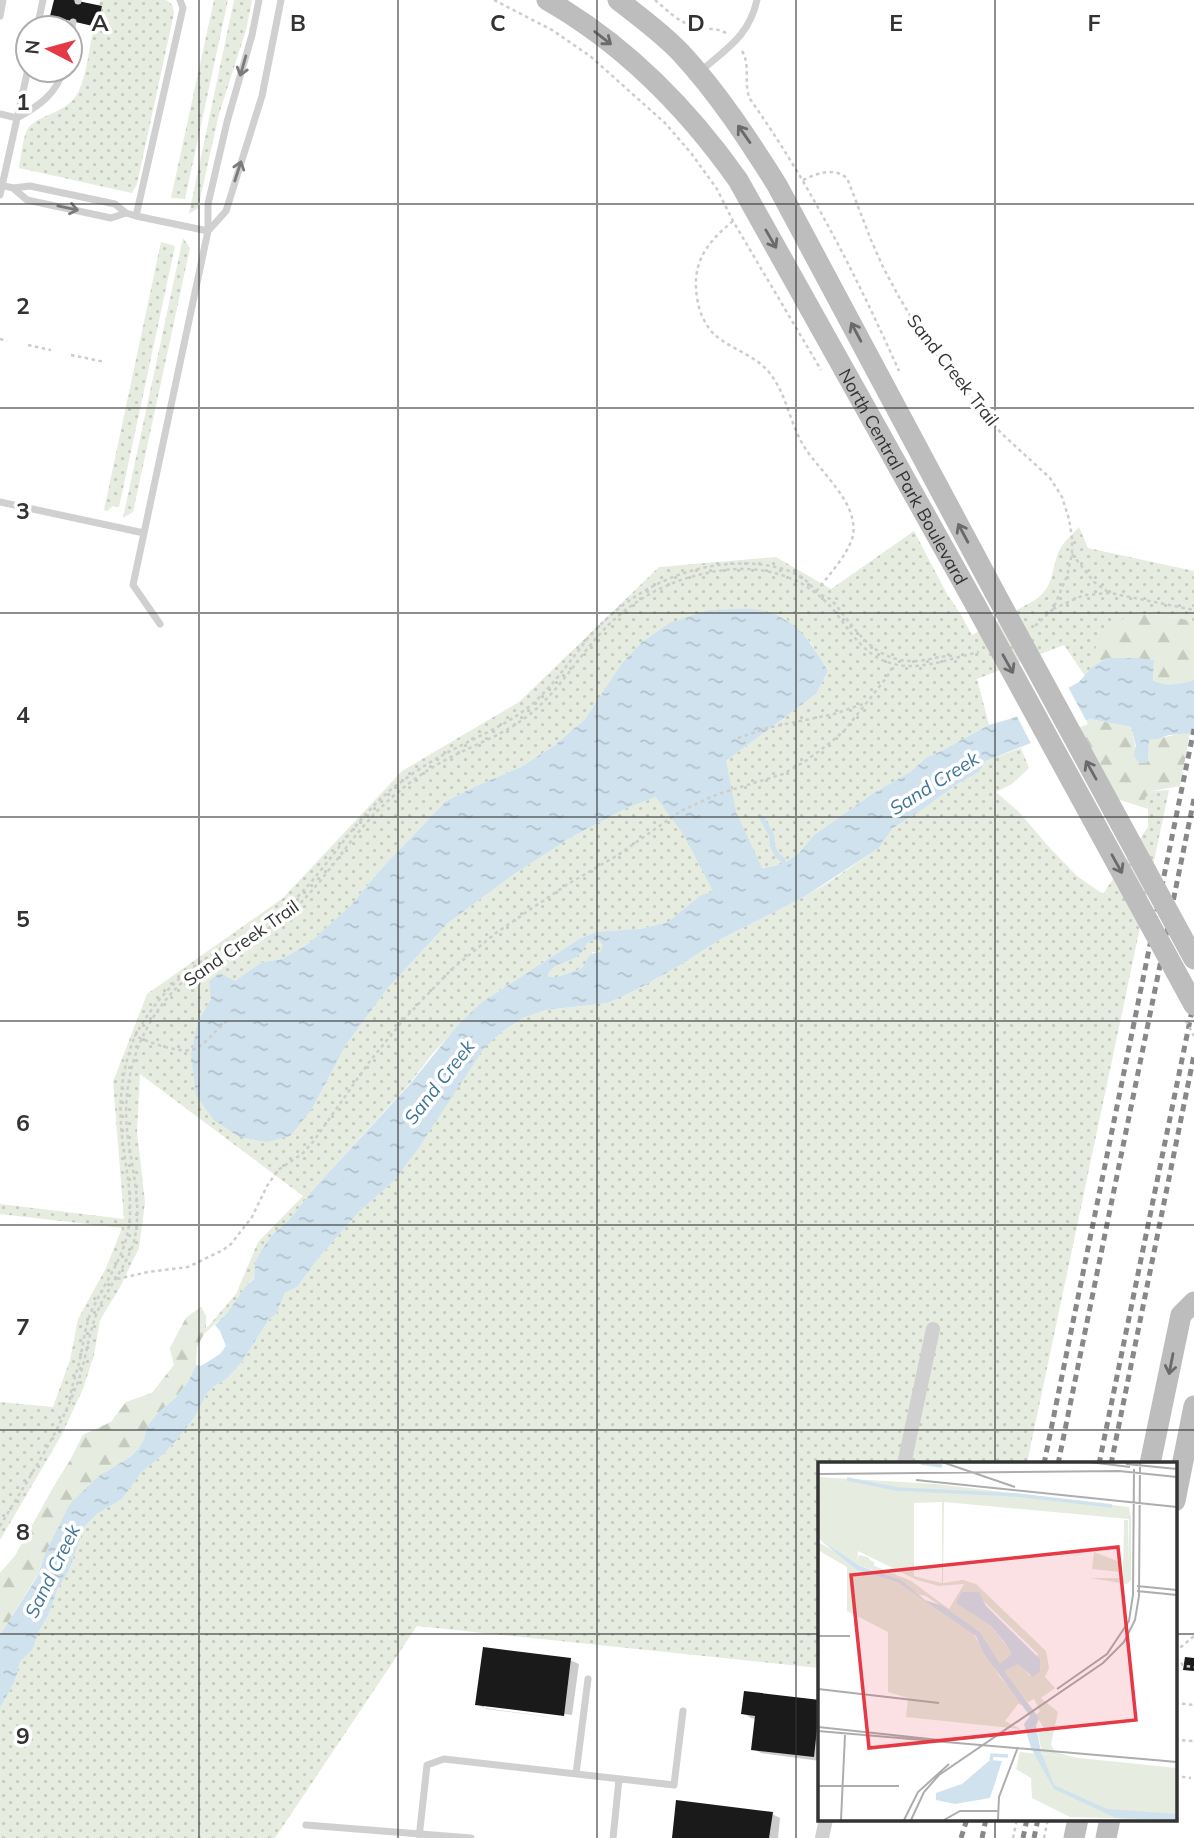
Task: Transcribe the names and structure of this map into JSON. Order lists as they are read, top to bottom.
{
  "streets": {
    "main road": ["North Central Park Boulevard"],
    "path": ["Sand Creek Trail"]
  },
  "water": ["Sand Creek"],
  "north": "left",
  "grid": {
    "columns": [
      "A",
      "B",
      "C",
      "D",
      "E",
      "F"
    ],
    "rows": [
      "1",
      "2",
      "3",
      "4",
      "5",
      "6",
      "7",
      "8",
      "9"
    ]
  }
}
